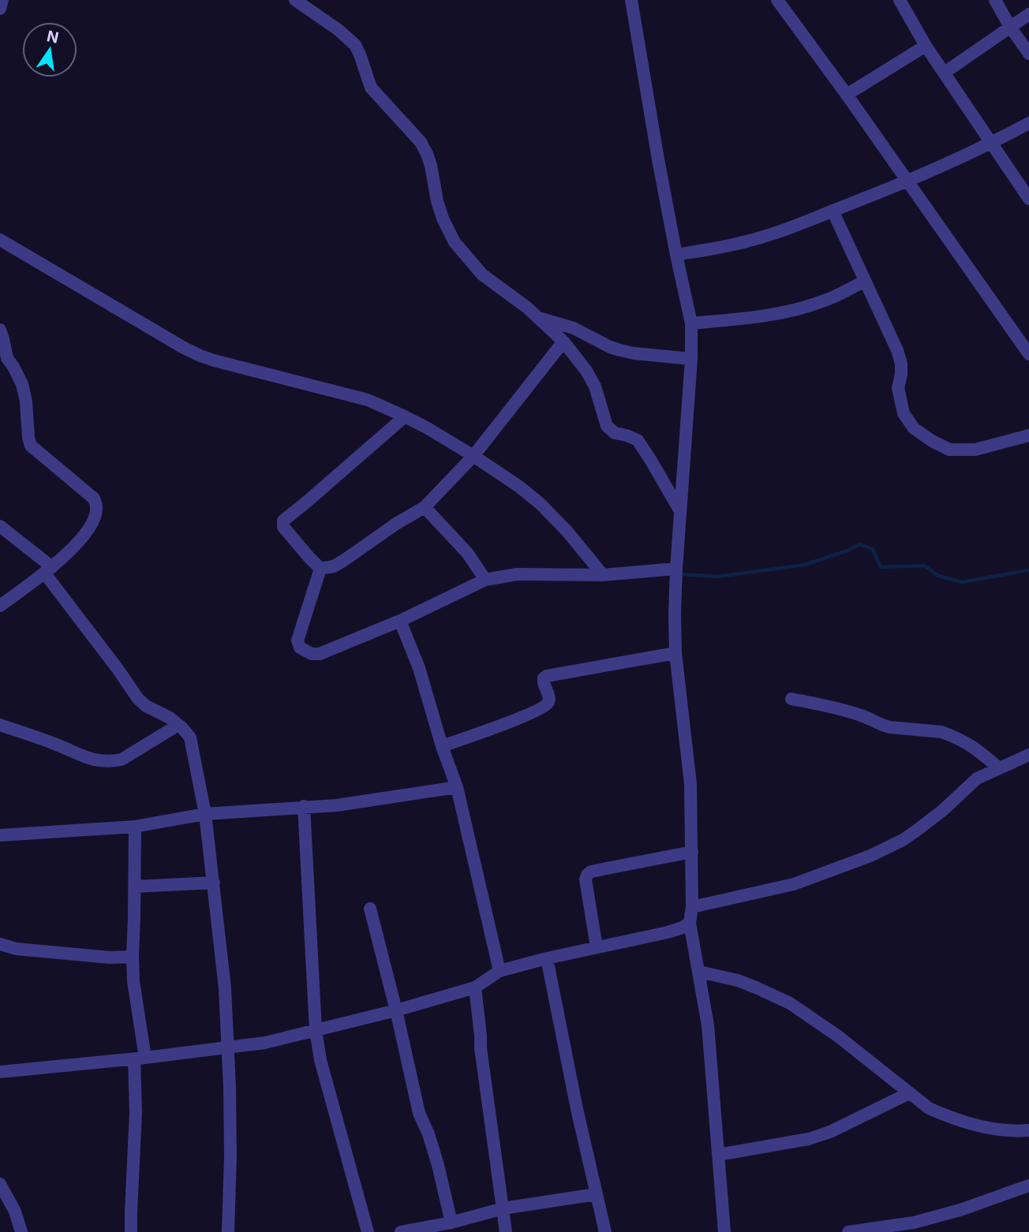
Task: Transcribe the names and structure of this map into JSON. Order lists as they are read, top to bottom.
{
  "north": "top"
}
